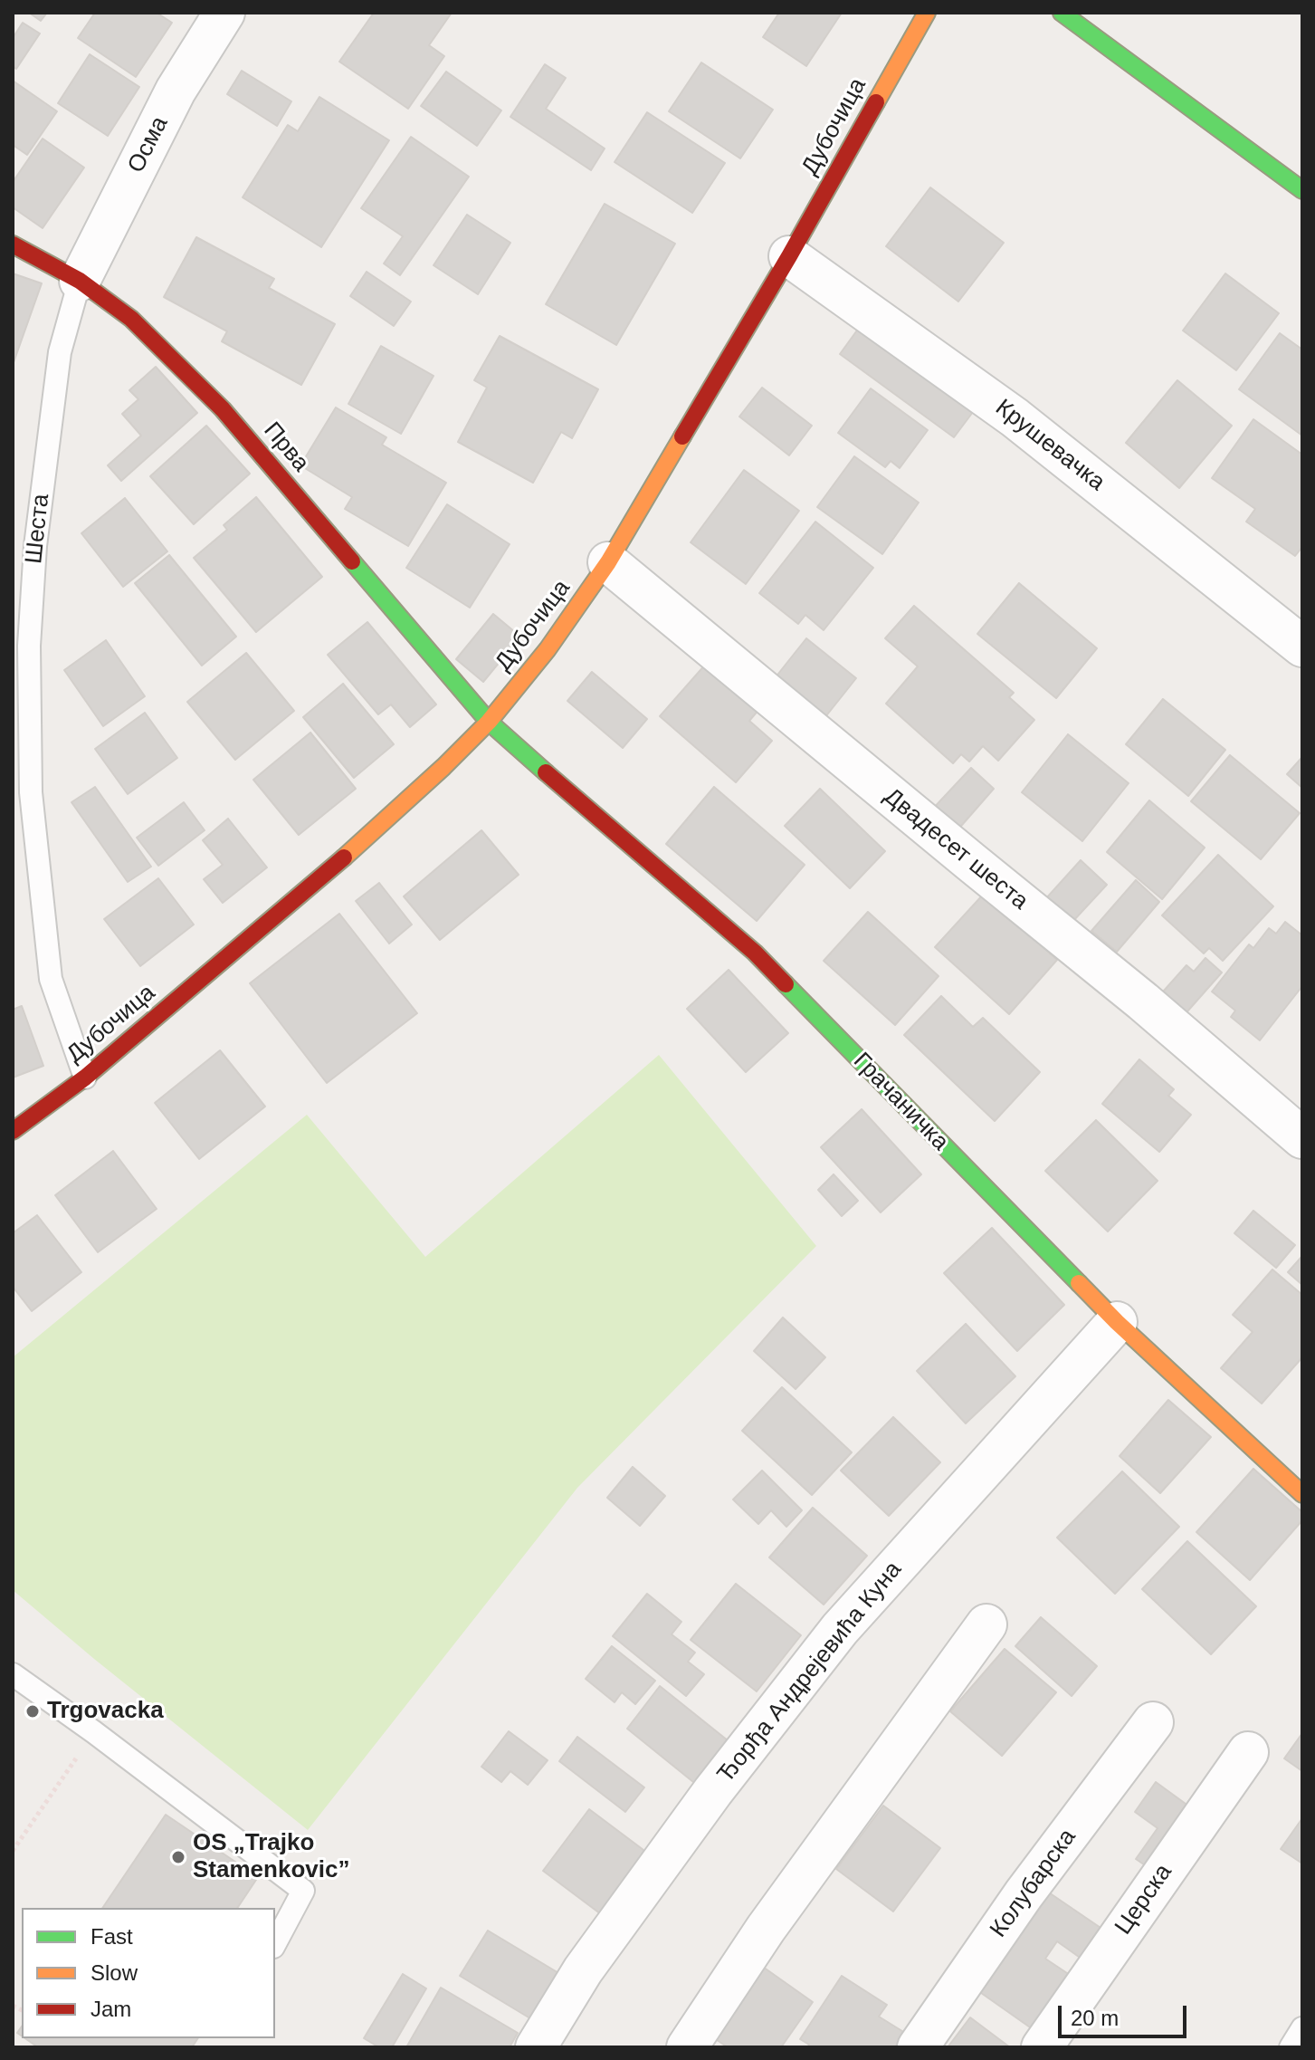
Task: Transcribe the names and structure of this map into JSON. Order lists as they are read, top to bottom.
{
  "streets": {
    "street": [
      "Дубочица",
      "Осма",
      "Крушевачка",
      "Прва",
      "Двадесет шеста",
      "Грачаничка",
      "Ђорђа Андрејевића Куна",
      "Колубарска",
      "Церска"
    ],
    "lane": ["Шеста"]
  },
  "crossings": [
    ["Дубочица", "Крушевачка"],
    ["Дубочица", "Прва"],
    ["Дубочица", "Шеста"],
    ["Дубочица", "Двадесет шеста"],
    ["Дубочица", "Грачаничка"],
    ["Осма", "Прва"],
    ["Осма", "Шеста"],
    ["Прва", "Шеста"],
    ["Прва", "Грачаничка"],
    ["Грачаничка", "Ђорђа Андрејевића Куна"]
  ],
  "places": ["Trgovacka", "OS „Trajko Stamenkovic”"],
  "legend": ["Fast", "Slow", "Jam"],
  "scale_bar": "20 m"
}
